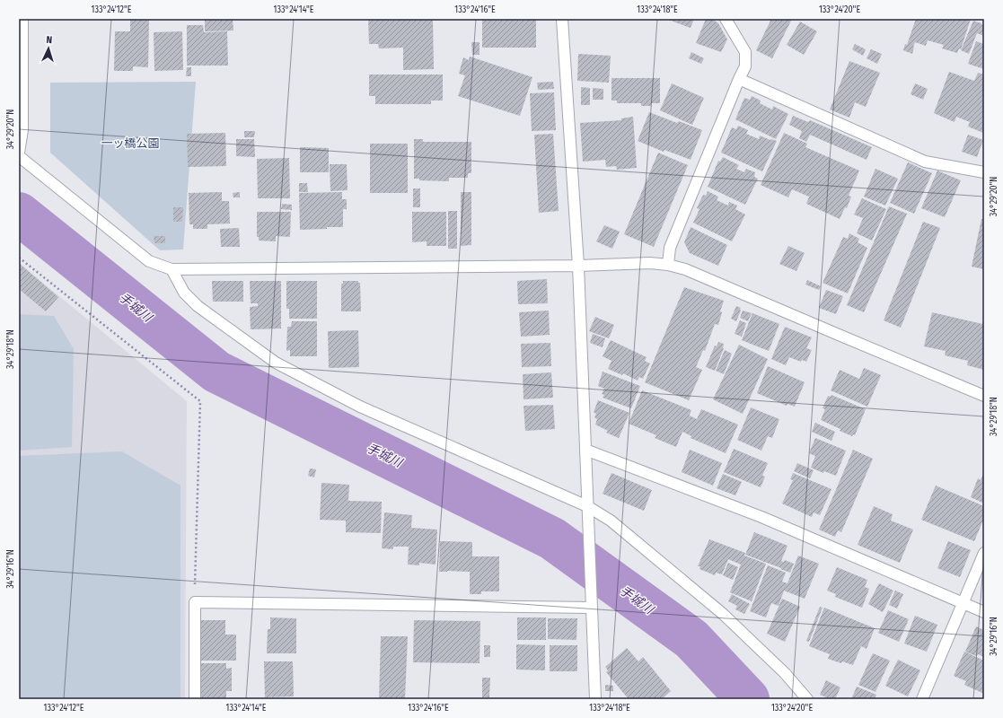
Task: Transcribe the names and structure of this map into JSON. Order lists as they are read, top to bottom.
{
  "water": ["手城川"],
  "parks": ["一ッ橋公園"],
  "north": "top",
  "coordinates": [
    "133°24'12\"E",
    "133°24'14\"E",
    "133°24'16\"E",
    "133°24'18\"E",
    "133°24'20\"E",
    "34°29'20\"N",
    "34°29'18\"N",
    "34°29'16\"N"
  ]
}
